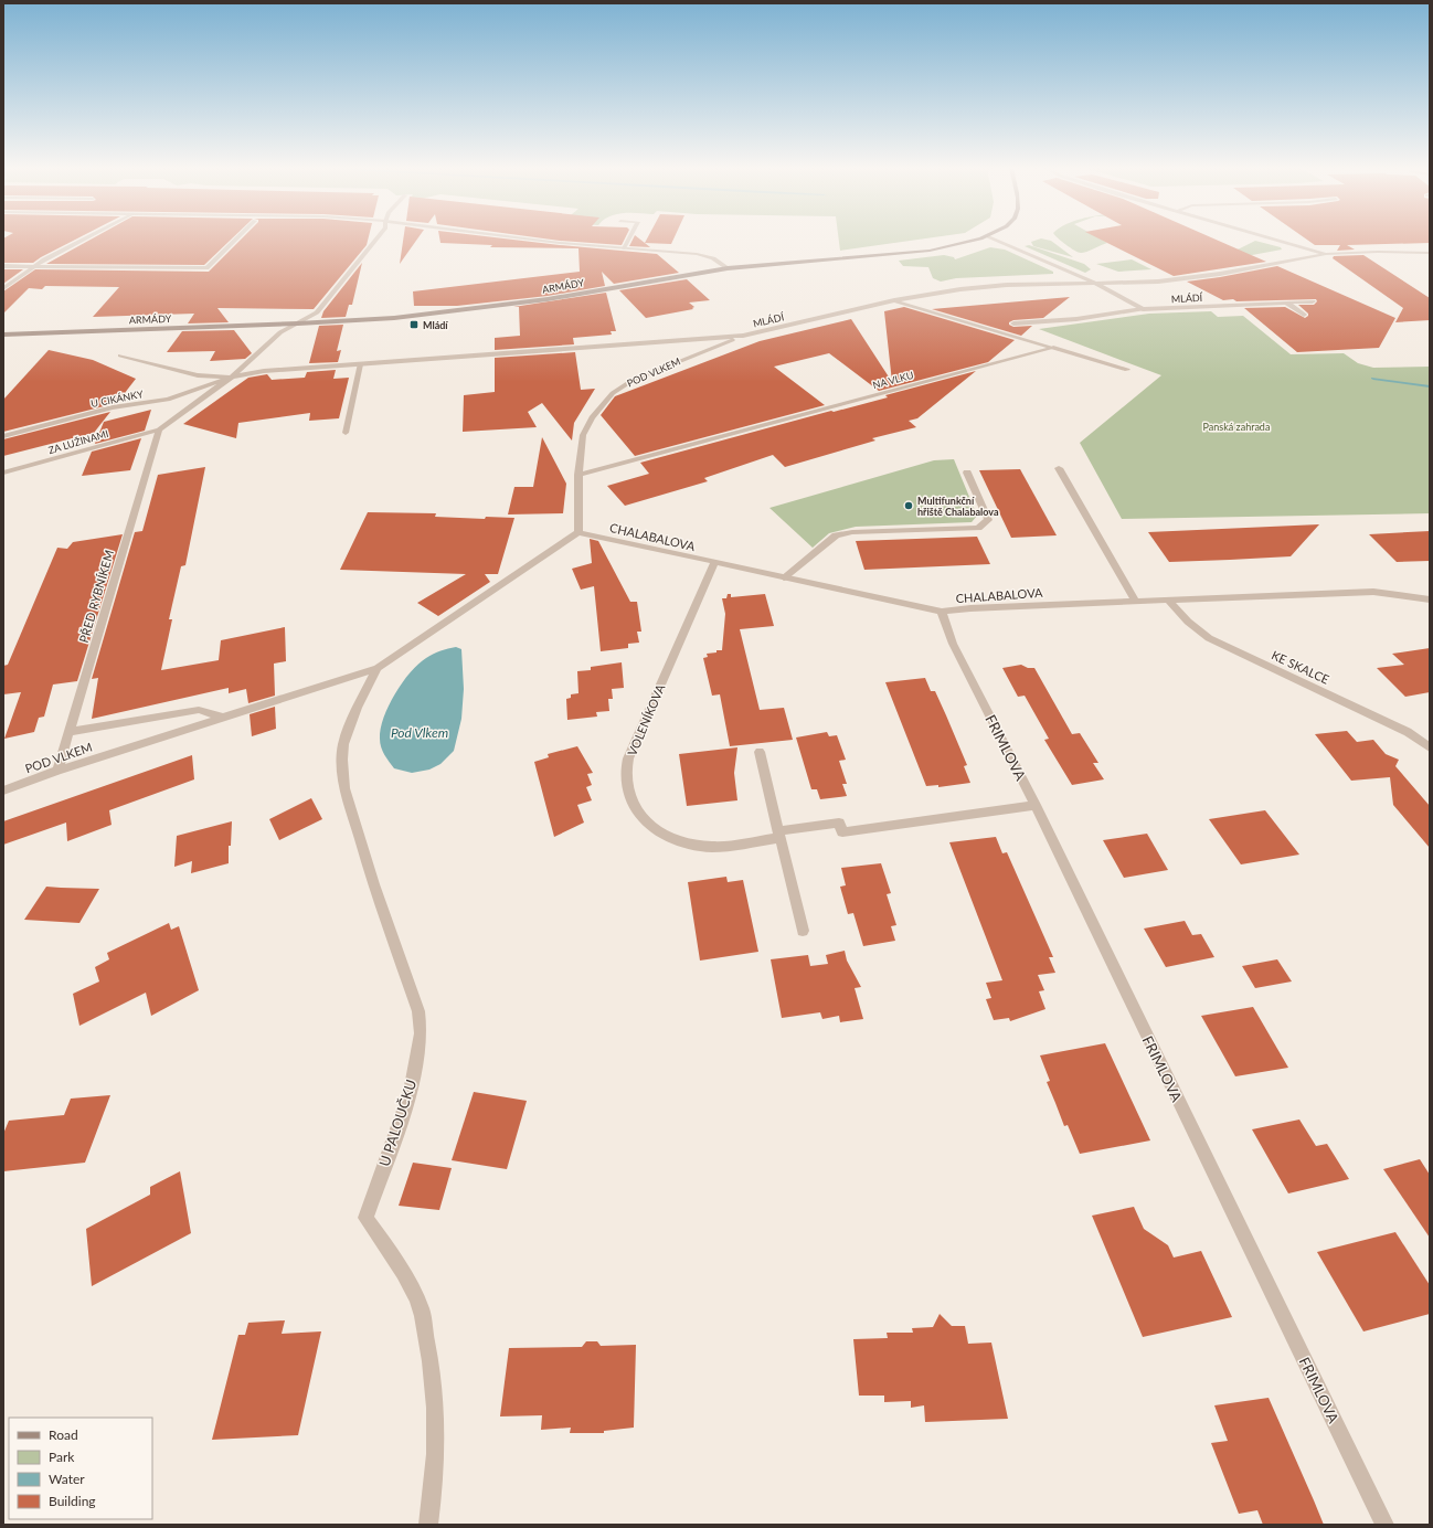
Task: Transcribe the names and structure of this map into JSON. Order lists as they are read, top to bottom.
{
  "streets": {
    "street": [
      "ARMÁDY",
      "MLÁDÍ",
      "POD VLKEM",
      "NA VLKU",
      "U CIKÁNKY",
      "ZA LUŽINAMI",
      "CHALABALOVA",
      "PŘED RYBNÍKEM",
      "KE SKALCE",
      "VOLENÍKOVA",
      "FRIMLOVA",
      "U PALOUČKU"
    ]
  },
  "crossings": [
    ["ARMÁDY", "MLÁDÍ"],
    ["ARMÁDY", "U CIKÁNKY"],
    ["ARMÁDY", "ZA LUŽINAMI"],
    ["ARMÁDY", "PŘED RYBNÍKEM"],
    ["MLÁDÍ", "POD VLKEM"],
    ["MLÁDÍ", "U CIKÁNKY"],
    ["POD VLKEM", "NA VLKU"],
    ["POD VLKEM", "CHALABALOVA"],
    ["POD VLKEM", "PŘED RYBNÍKEM"],
    ["POD VLKEM", "U PALOUČKU"],
    ["ZA LUŽINAMI", "PŘED RYBNÍKEM"],
    ["CHALABALOVA", "KE SKALCE"],
    ["CHALABALOVA", "VOLENÍKOVA"],
    ["CHALABALOVA", "FRIMLOVA"],
    ["VOLENÍKOVA", "FRIMLOVA"]
  ],
  "water": ["Pod Vlkem"],
  "parks": ["Panská zahrada"],
  "places": {
    "transit": ["Mládí"],
    "other": ["Multifunkční hřiště Chalabalova"]
  },
  "legend": [
    "Road",
    "Park",
    "Water",
    "Building"
  ]
}
